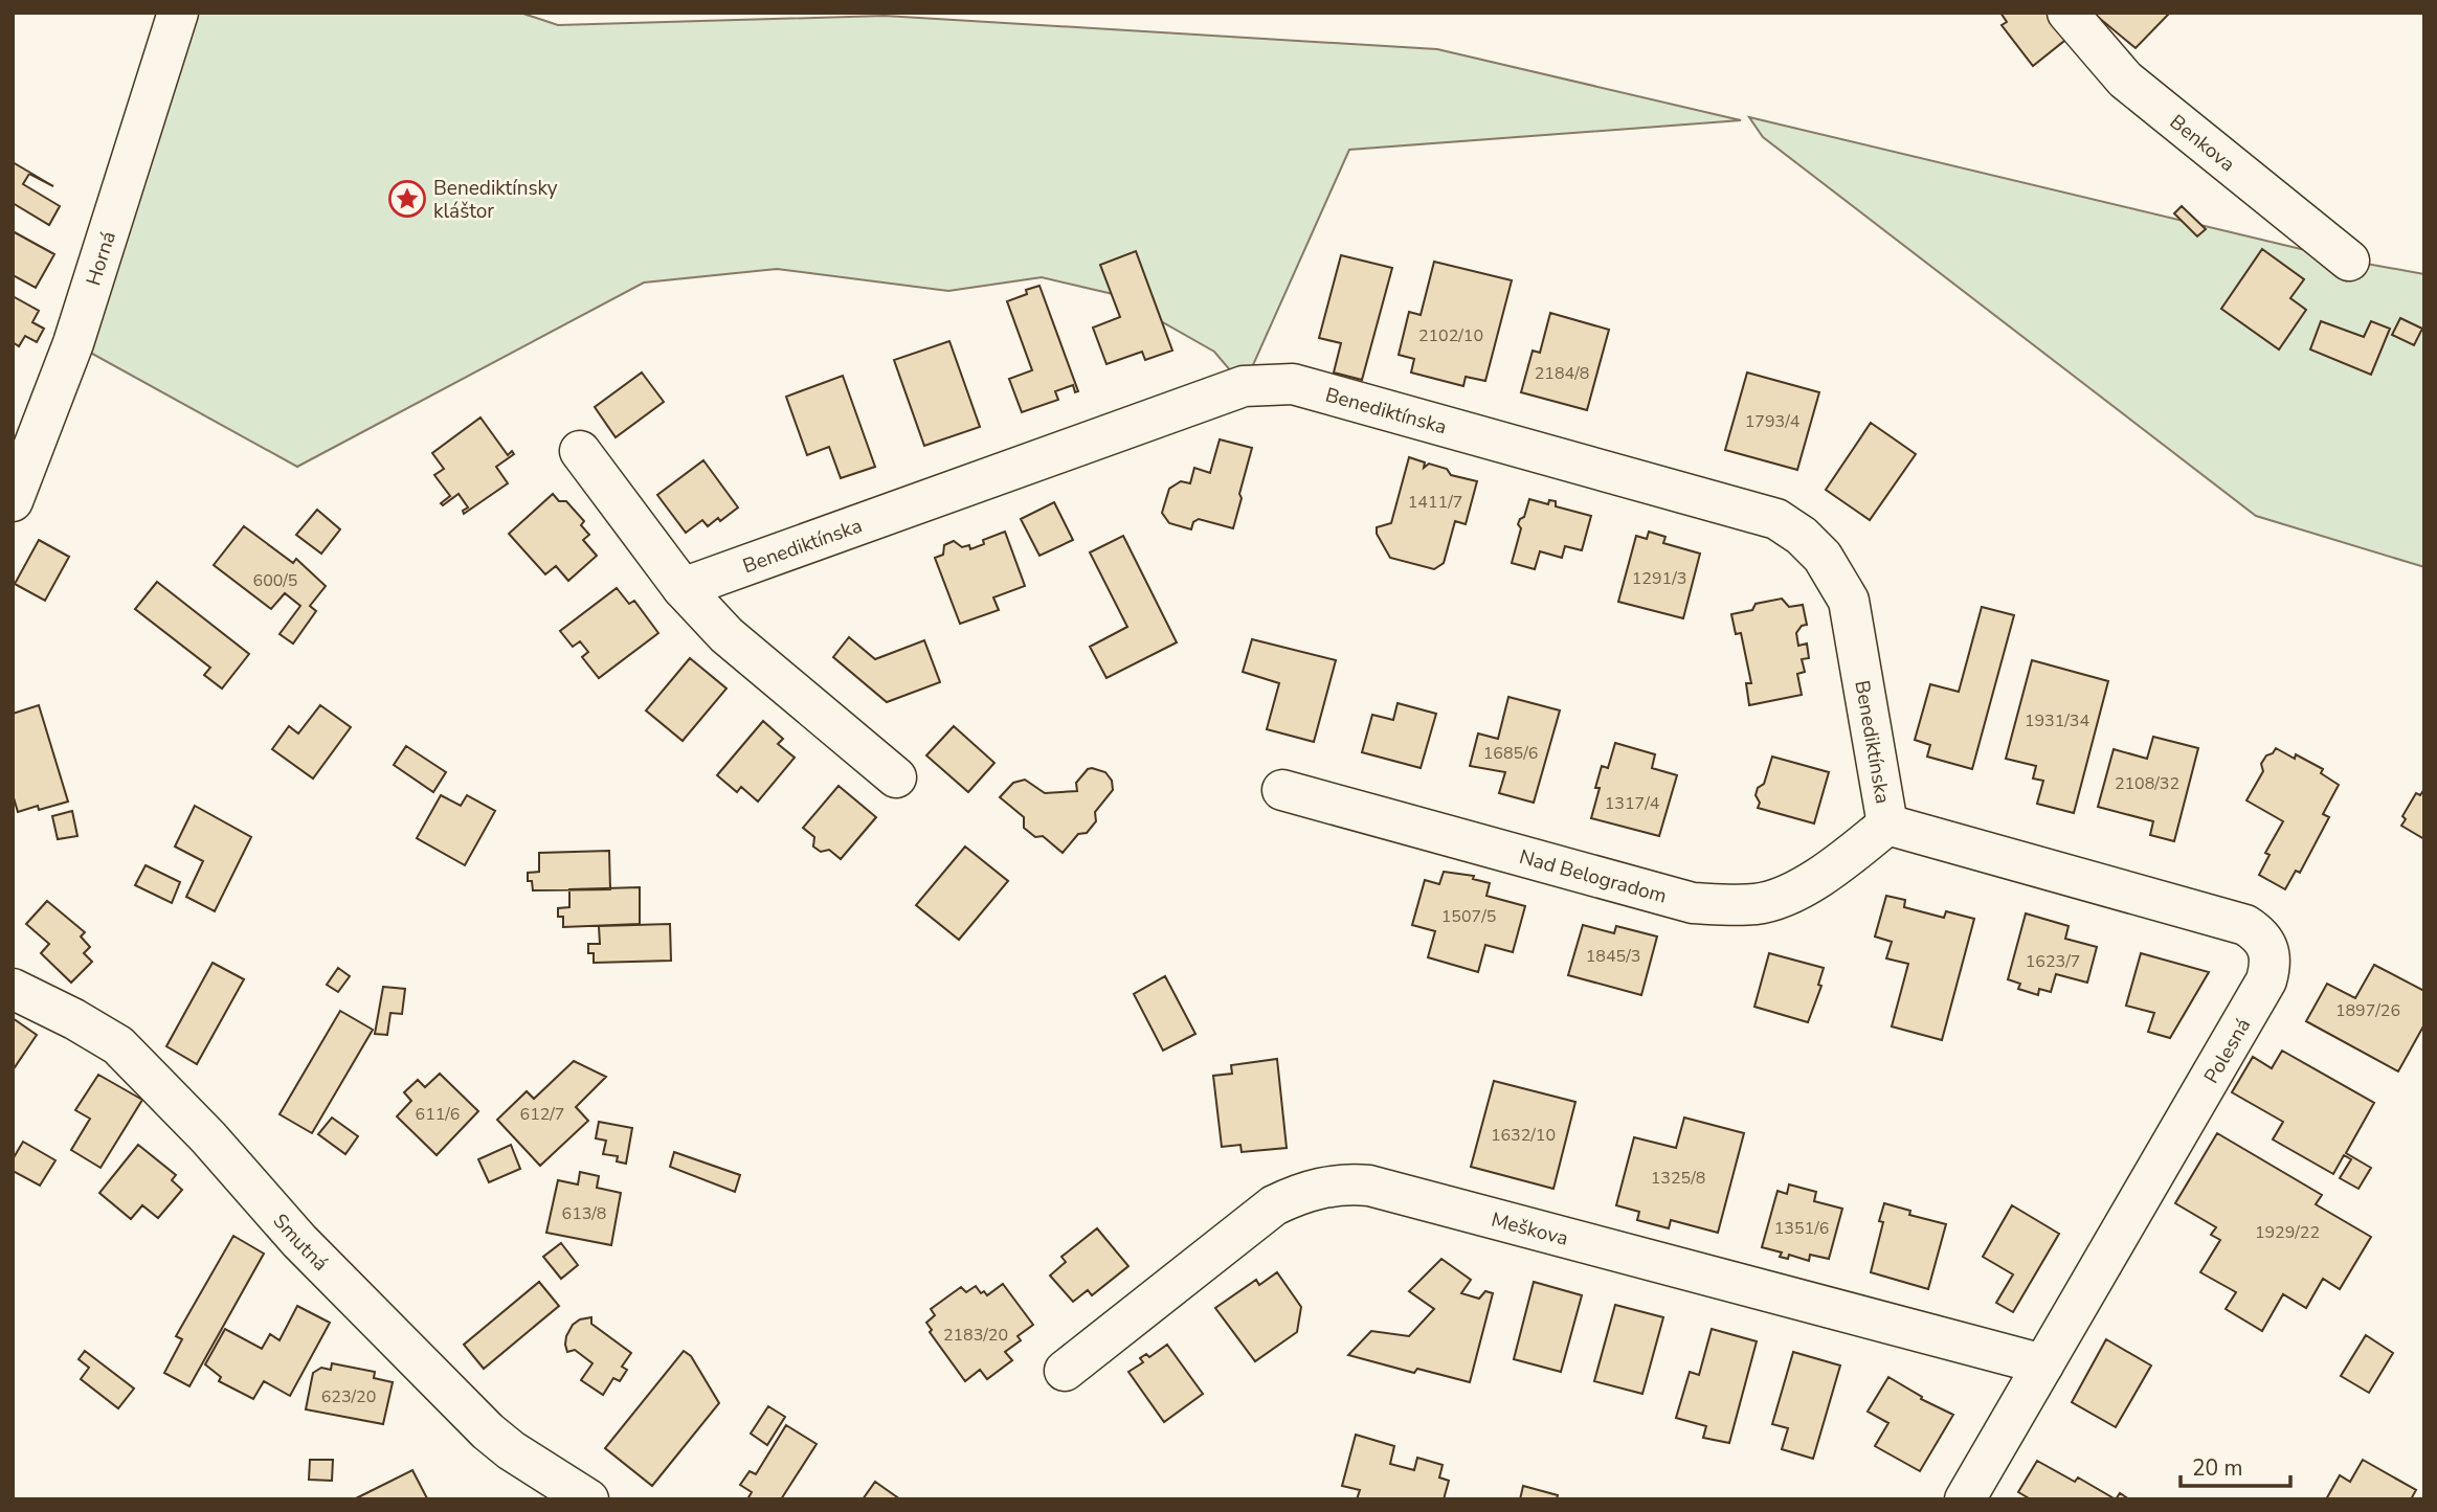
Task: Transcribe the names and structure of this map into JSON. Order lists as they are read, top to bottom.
{
  "streets": {
    "street": [
      "Benkova",
      "Horná",
      "Benediktínska",
      "Nad Belogradom",
      "Polesná",
      "Meškova",
      "Smutná"
    ]
  },
  "crossings": [
    ["Benediktínska", "Nad Belogradom"],
    ["Benediktínska", "Polesná"],
    ["Nad Belogradom", "Polesná"],
    ["Polesná", "Meškova"]
  ],
  "places": {
    "place": ["Benediktínsky kláštor"]
  },
  "house_numbers": [
    "2102/10",
    "2184/8",
    "1793/4",
    "1411/7",
    "1291/3",
    "600/5",
    "1931/34",
    "1685/6",
    "2108/32",
    "1317/4",
    "1507/5",
    "1845/3",
    "1623/7",
    "1897/26",
    "611/6",
    "612/7",
    "1632/10",
    "1325/8",
    "613/8",
    "1351/6",
    "1929/22",
    "2183/20",
    "623/20"
  ],
  "scale_bar": "20 m"
}
